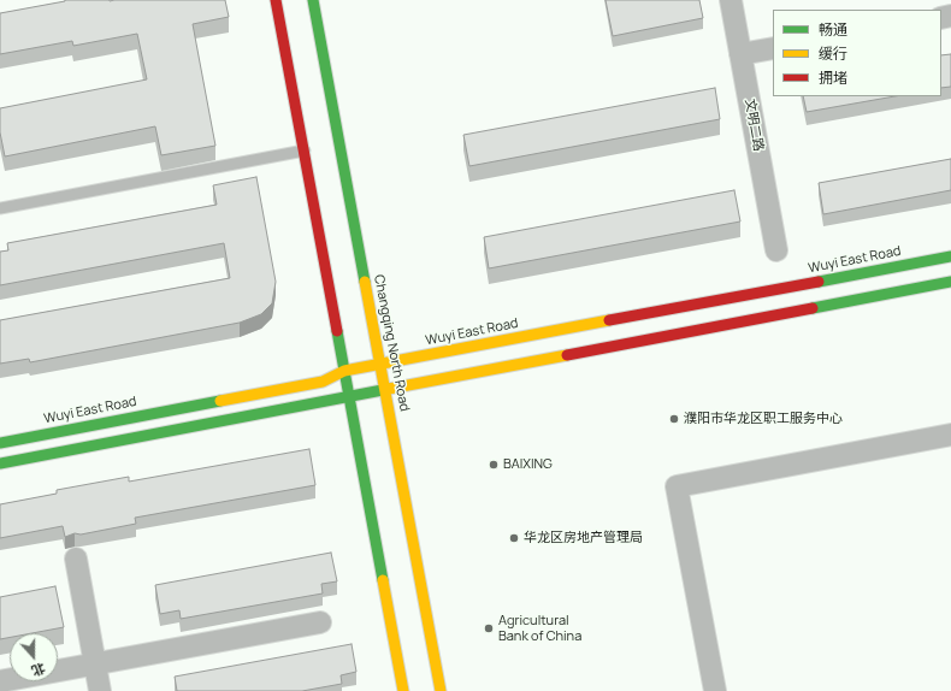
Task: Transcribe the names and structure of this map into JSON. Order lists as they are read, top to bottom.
{
  "streets": {
    "street": ["文明二路", "Wuyi East Road", "Changqing North Road"]
  },
  "crossings": [
    ["Wuyi East Road", "Changqing North Road"]
  ],
  "places": [
    "濮阳市华龙区职工服务中心",
    "BAIXING",
    "华龙区房地产管理局",
    "Agricultural Bank of China"
  ],
  "legend": ["畅通", "缓行", "拥堵"],
  "north": "bottom"
}
